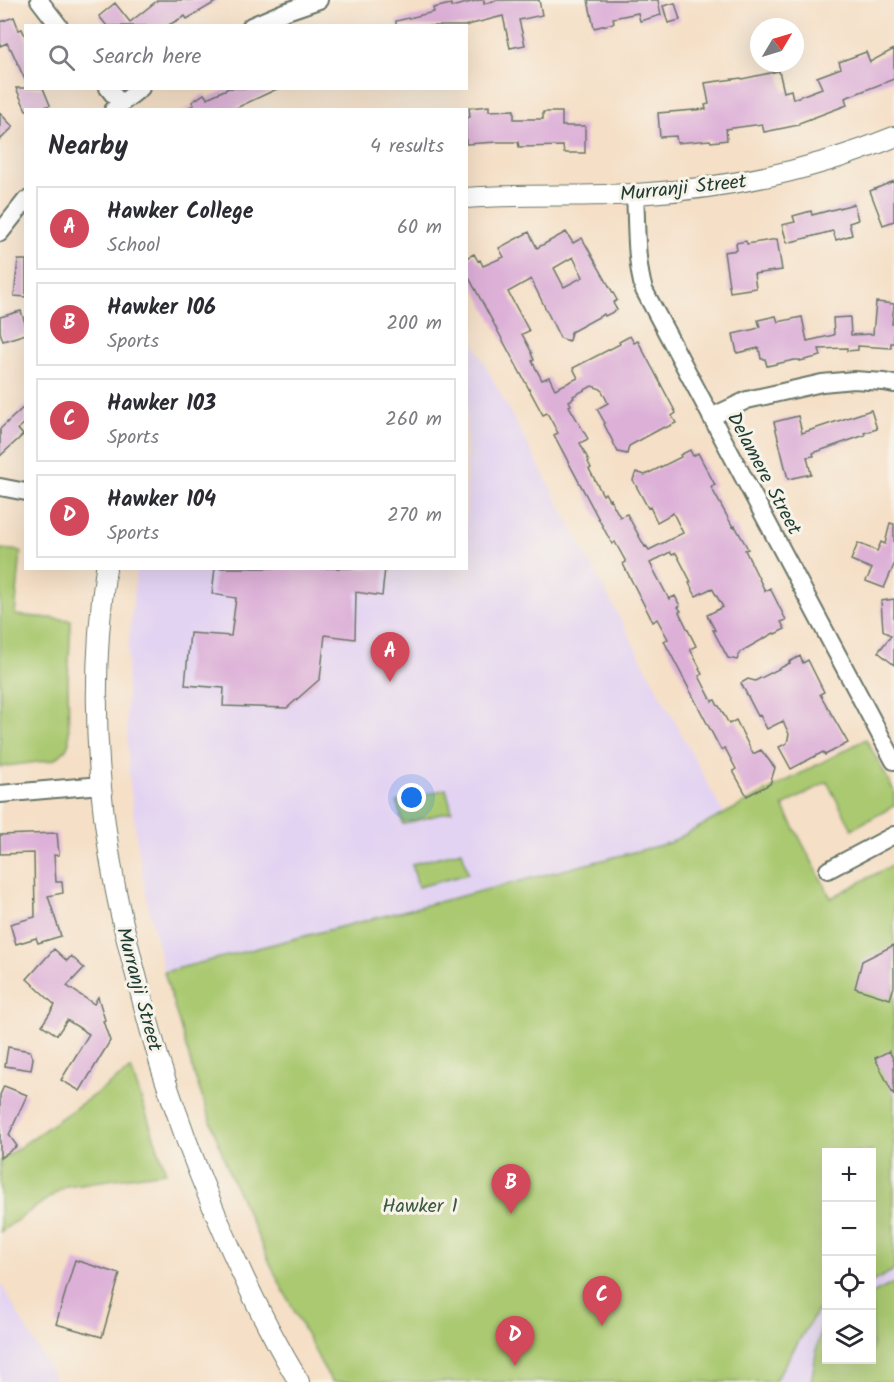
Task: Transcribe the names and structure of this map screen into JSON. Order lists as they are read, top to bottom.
{
  "streets": {
    "street": ["Murranji Street", "Delamere Street"]
  },
  "crossings": [
    ["Murranji Street", "Delamere Street"]
  ],
  "parks": ["Hawker 1"],
  "north": "top right",
  "page": {
    "search": "Search here",
    "heading": ["Nearby", "4 results"],
    "list": [
      {
        "mark": "A",
        "name": "Hawker College",
        "note": "School",
        "value": "60 m"
      },
      {
        "mark": "B",
        "name": "Hawker 106",
        "note": "Sports",
        "value": "200 m"
      },
      {
        "mark": "C",
        "name": "Hawker 103",
        "note": "Sports",
        "value": "260 m"
      },
      {
        "mark": "D",
        "name": "Hawker 104",
        "note": "Sports",
        "value": "270 m"
      }
    ],
    "pins": [
      "A",
      "B",
      "C",
      "D"
    ],
    "map_buttons": ["+", "−"]
  }
}
